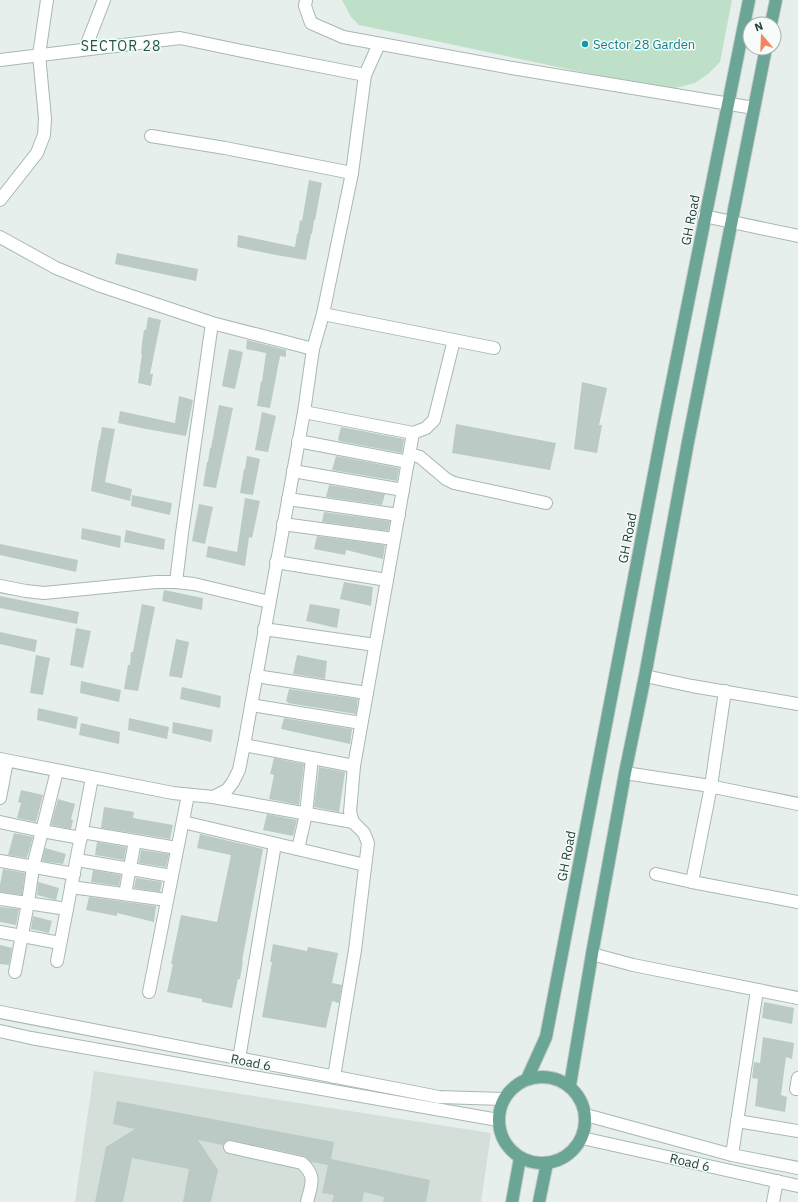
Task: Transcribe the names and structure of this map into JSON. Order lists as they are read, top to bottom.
{
  "streets": {
    "main road": ["GH Road"],
    "street": ["Road 6"]
  },
  "crossings": [
    ["GH Road", "Road 6"]
  ],
  "districts": ["SECTOR 28"],
  "places": ["Sector 28 Garden"],
  "north": "top"
}
